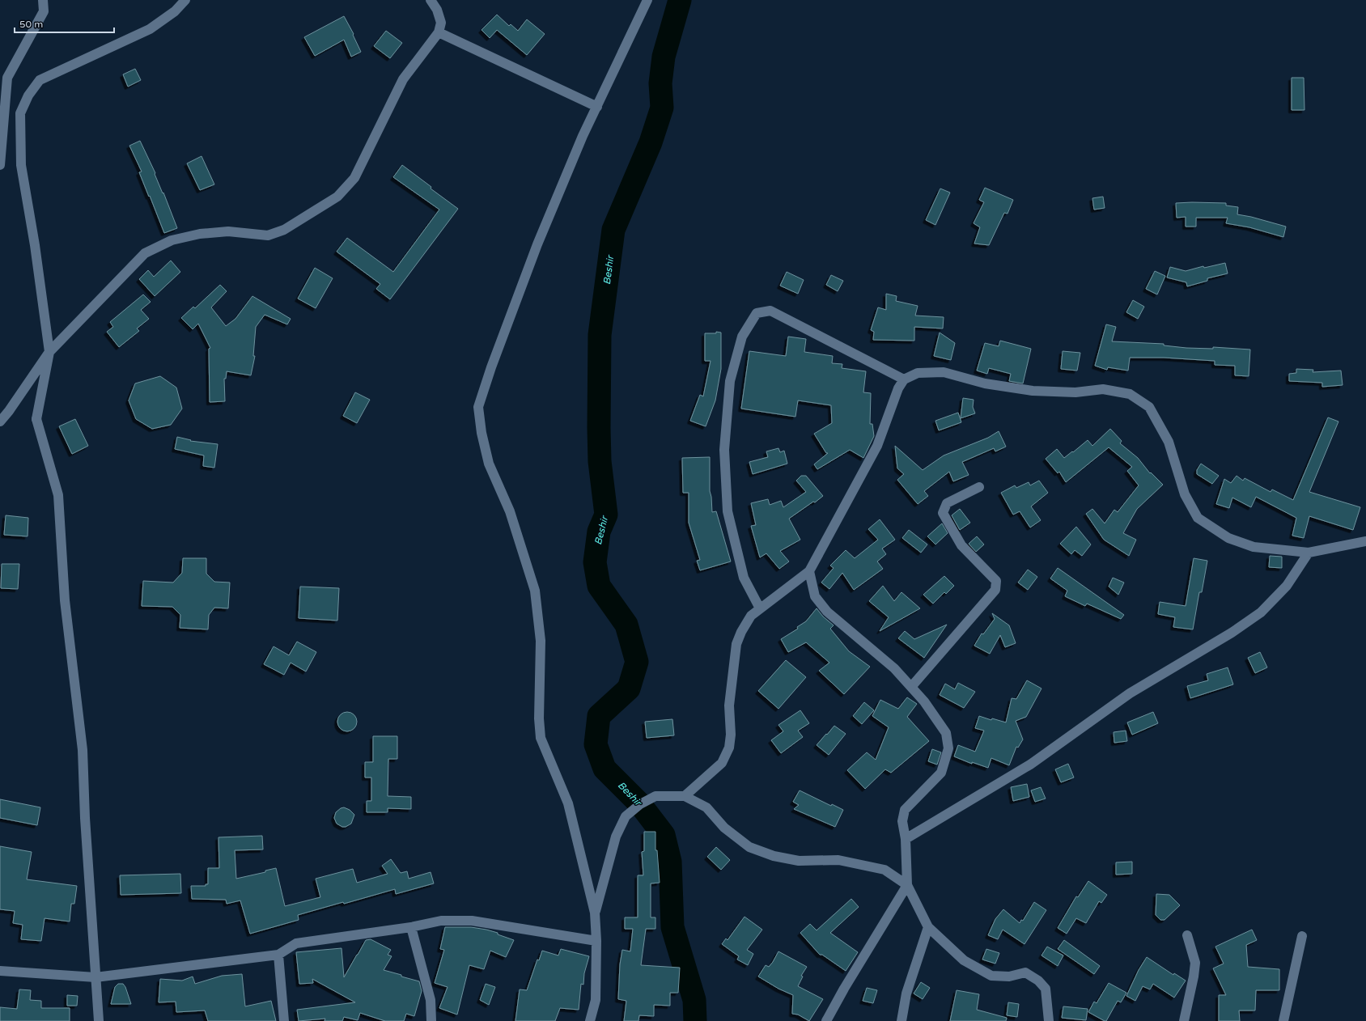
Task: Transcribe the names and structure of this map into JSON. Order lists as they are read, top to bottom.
{
  "water": ["Beshir"],
  "scale_bar": "50 m"
}
